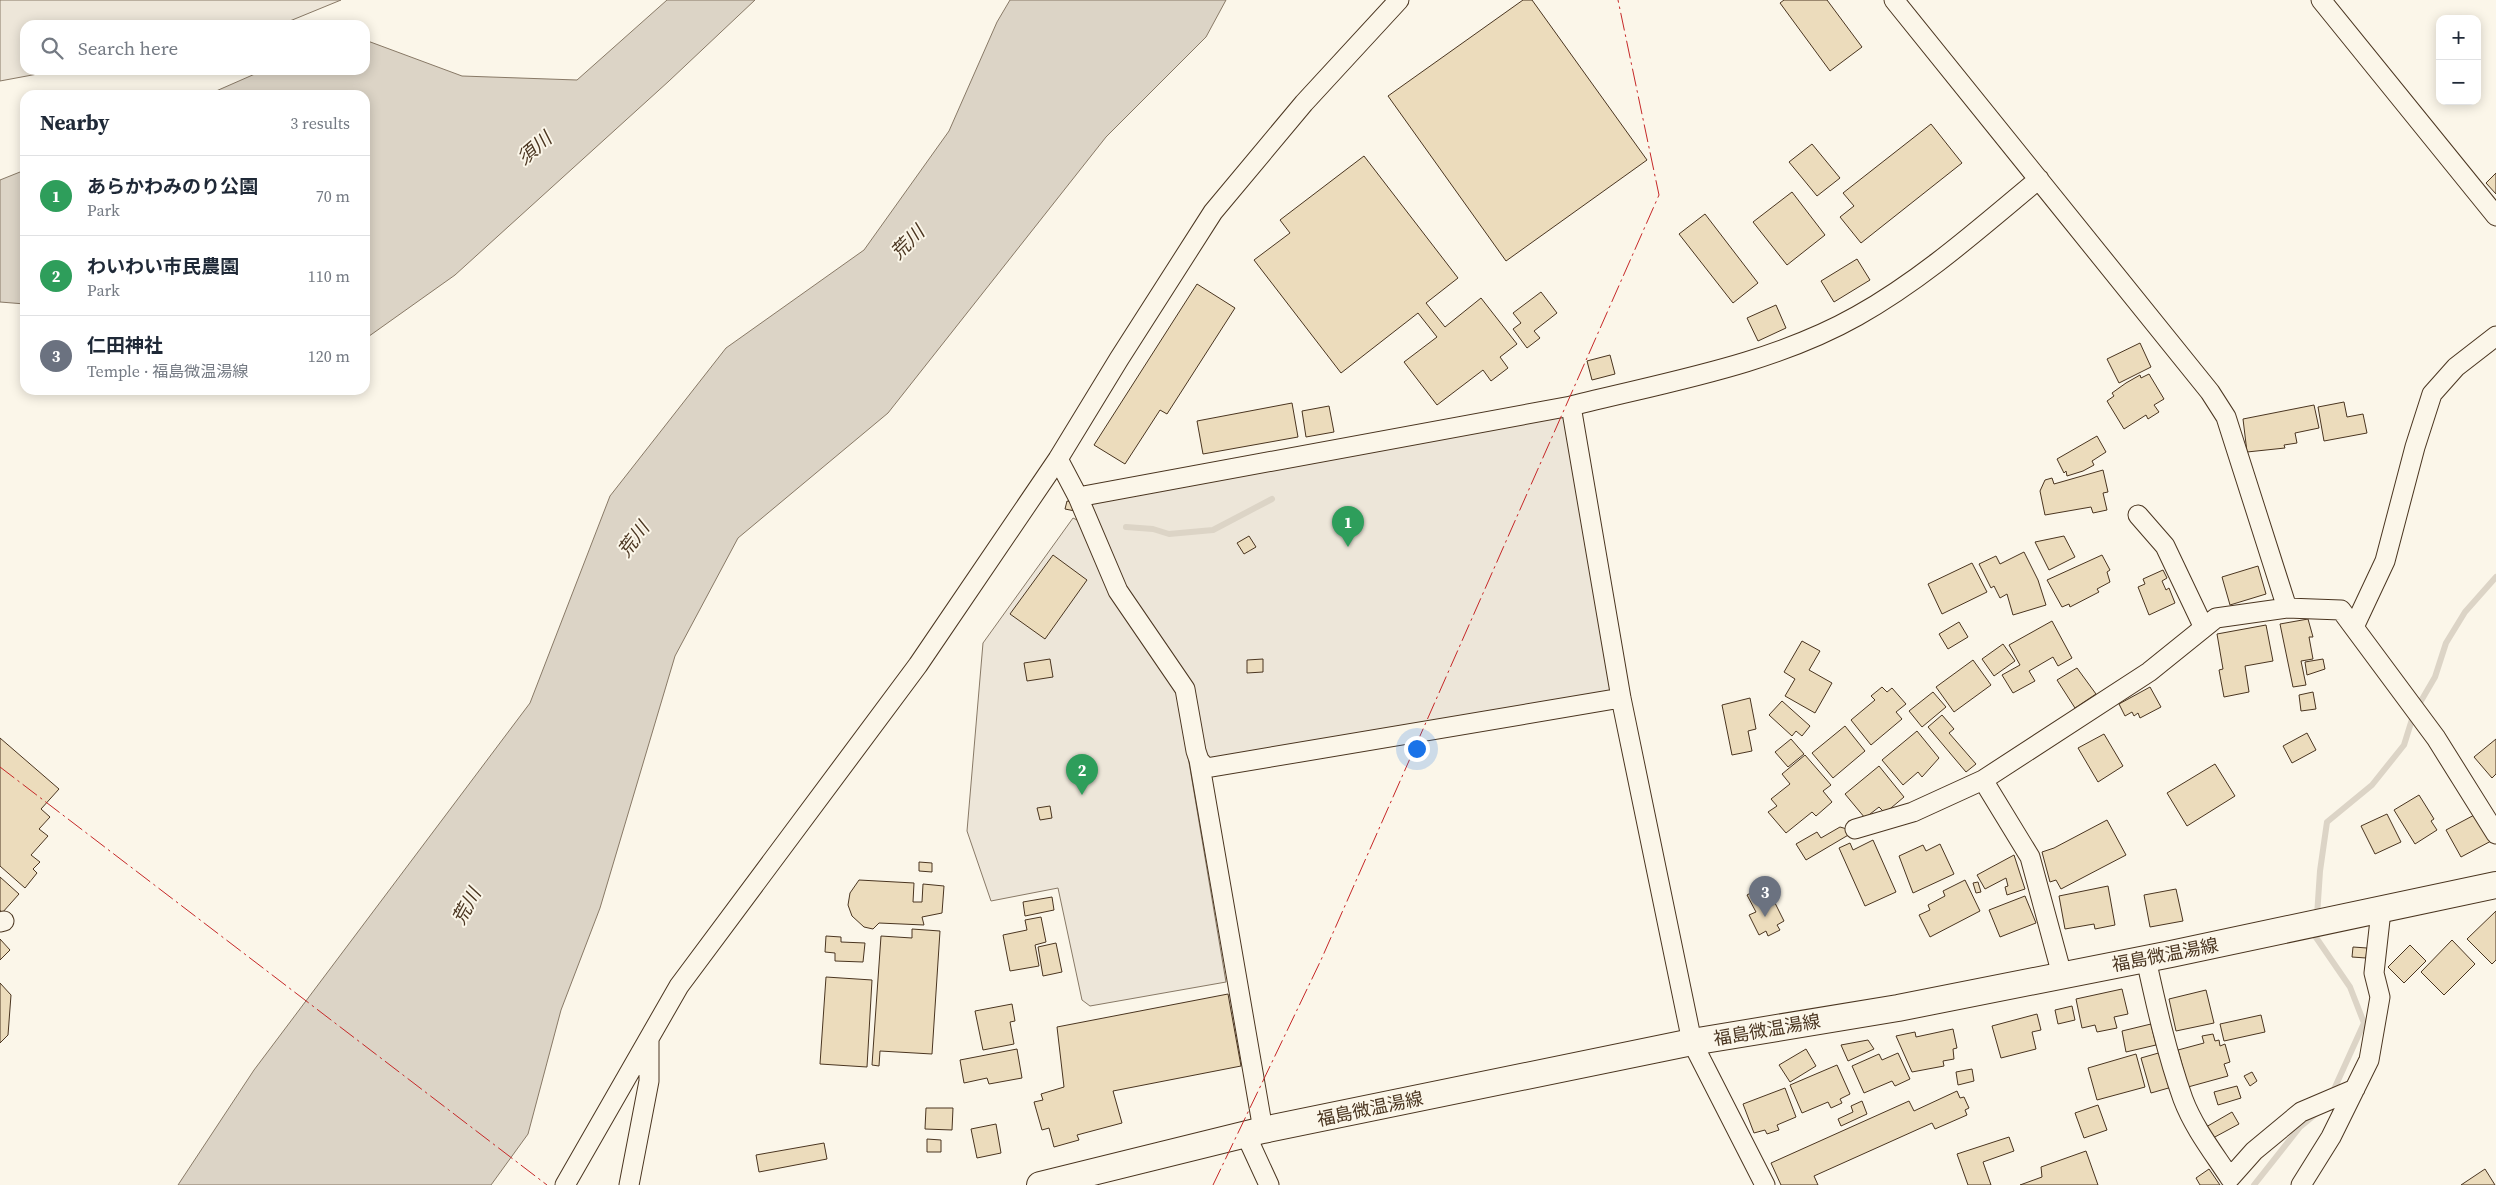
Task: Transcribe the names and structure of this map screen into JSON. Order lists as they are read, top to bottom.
{
  "streets": {
    "main road": ["福島微温湯線"]
  },
  "water": ["須川", "荒川"],
  "page": {
    "map_buttons": ["+", "−"],
    "search": "Search here",
    "heading": ["Nearby", "3 results"],
    "list": [
      {
        "mark": "1",
        "name": "あらかわみのり公園",
        "note": "Park",
        "value": "70 m"
      },
      {
        "mark": "2",
        "name": "わいわい市民農園",
        "note": "Park",
        "value": "110 m"
      },
      {
        "mark": "3",
        "name": "仁田神社",
        "note": "Temple · 福島微温湯線",
        "value": "120 m"
      }
    ],
    "pins": ["1", "2", "3"]
  }
}
